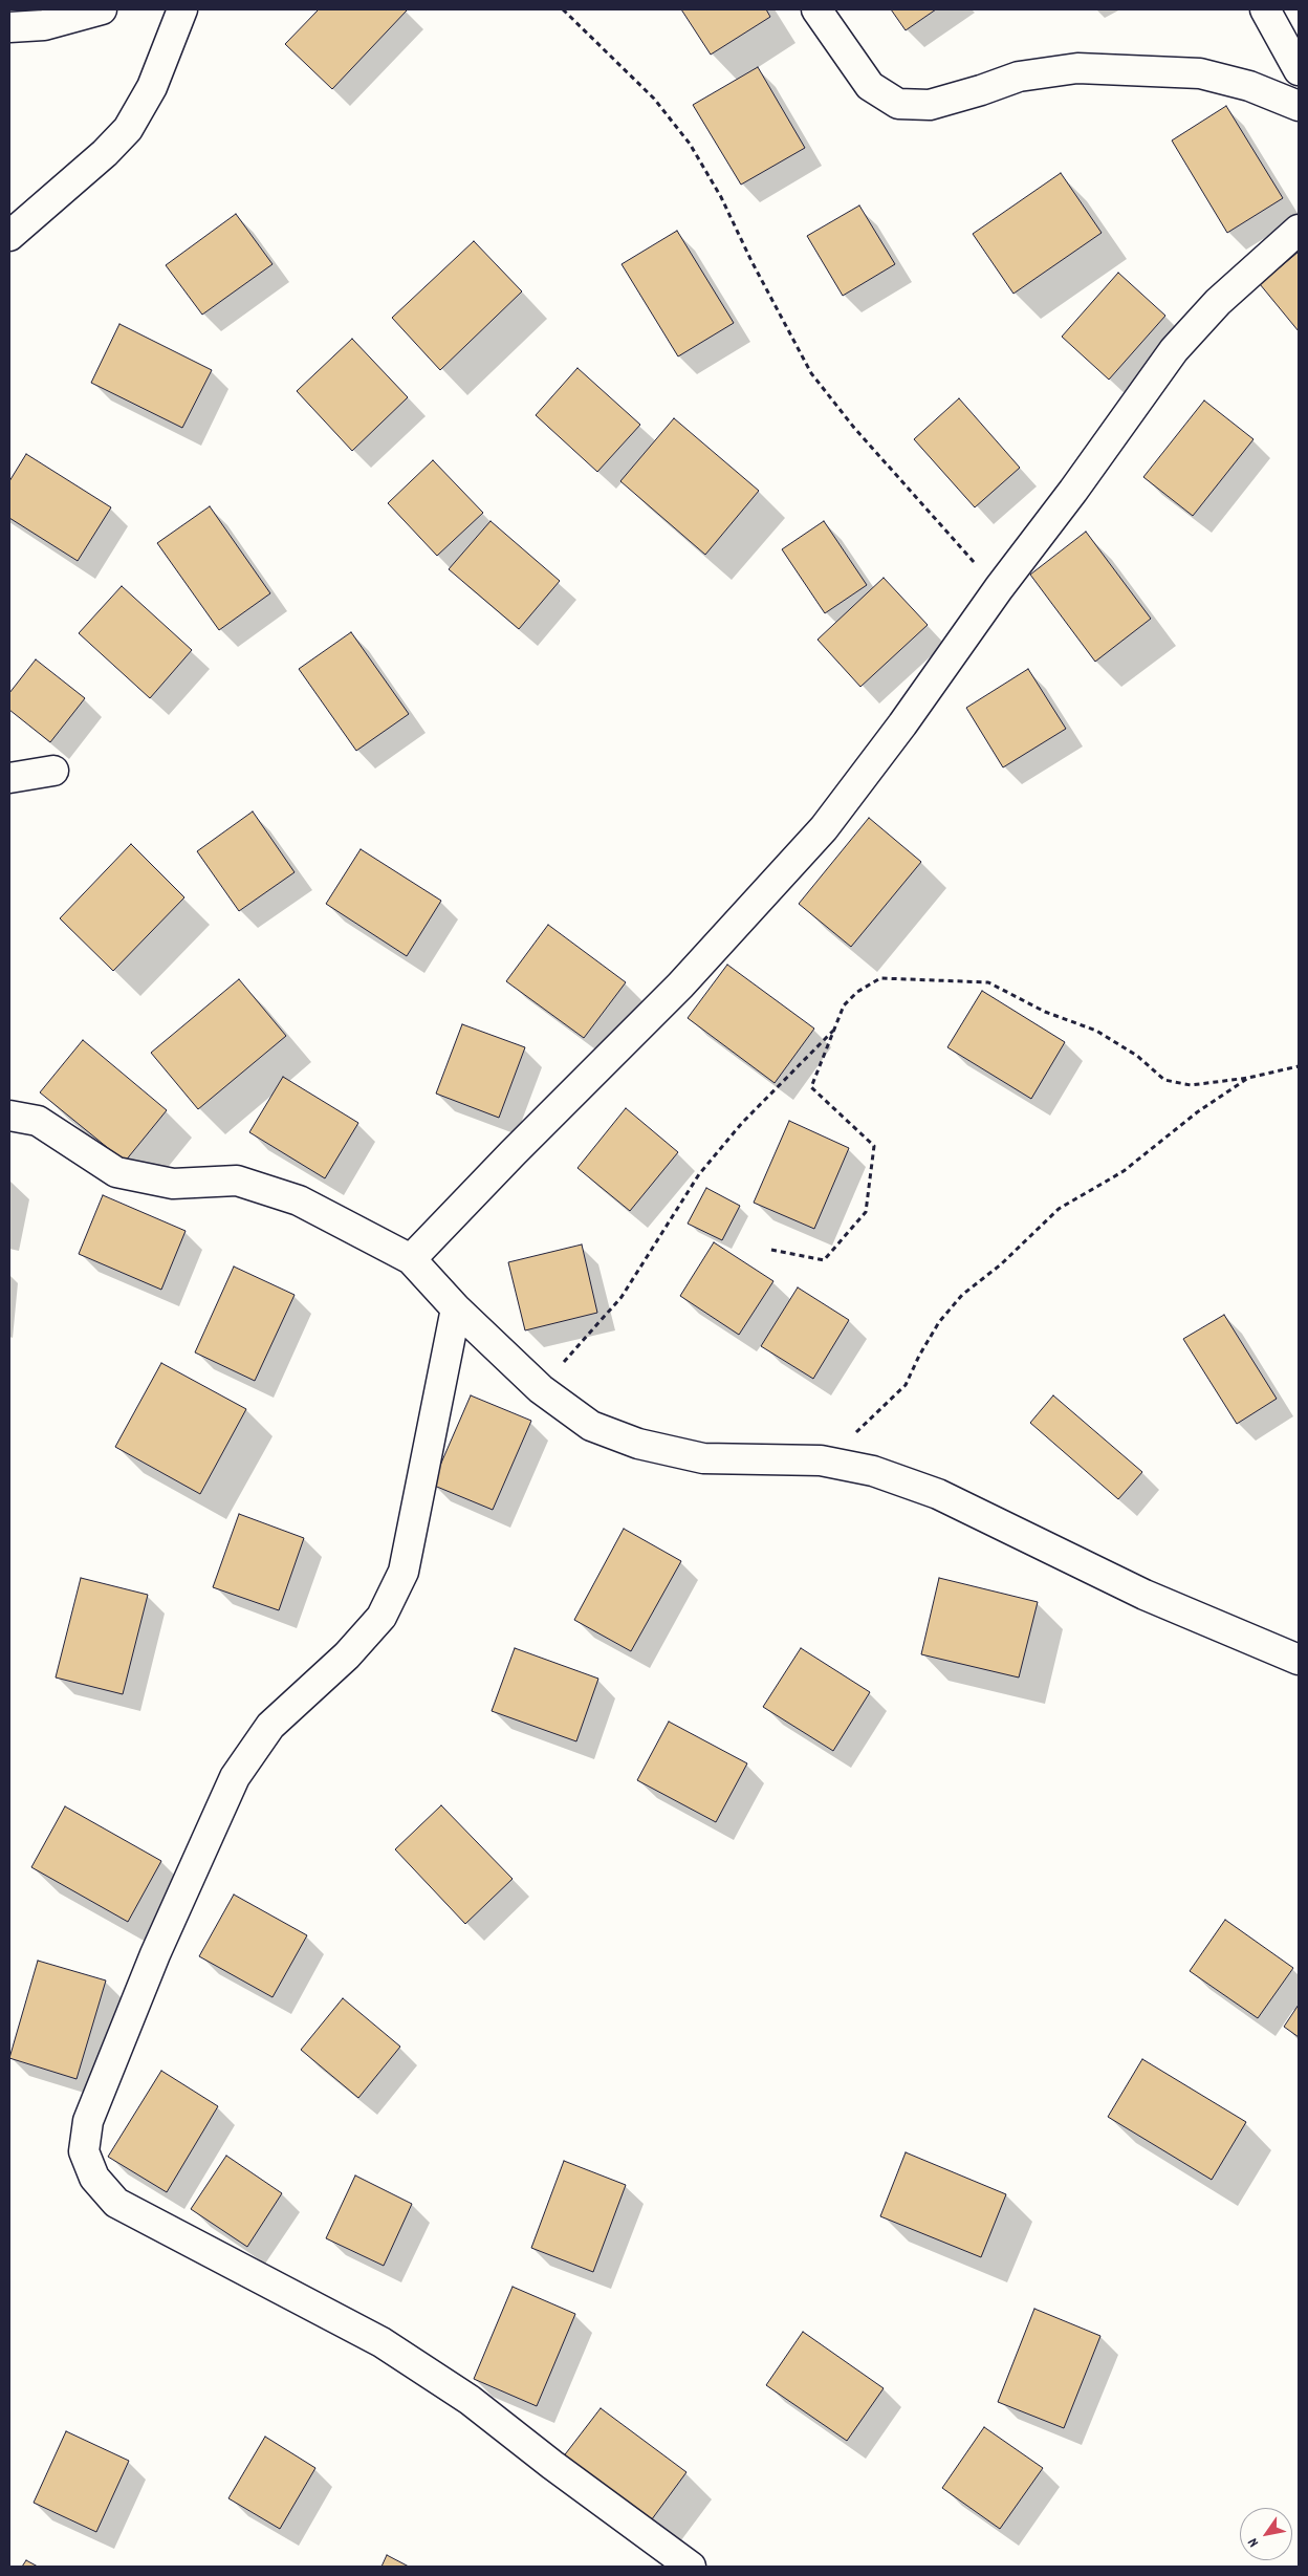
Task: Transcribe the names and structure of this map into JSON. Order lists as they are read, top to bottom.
{
  "north": "bottom left"
}
